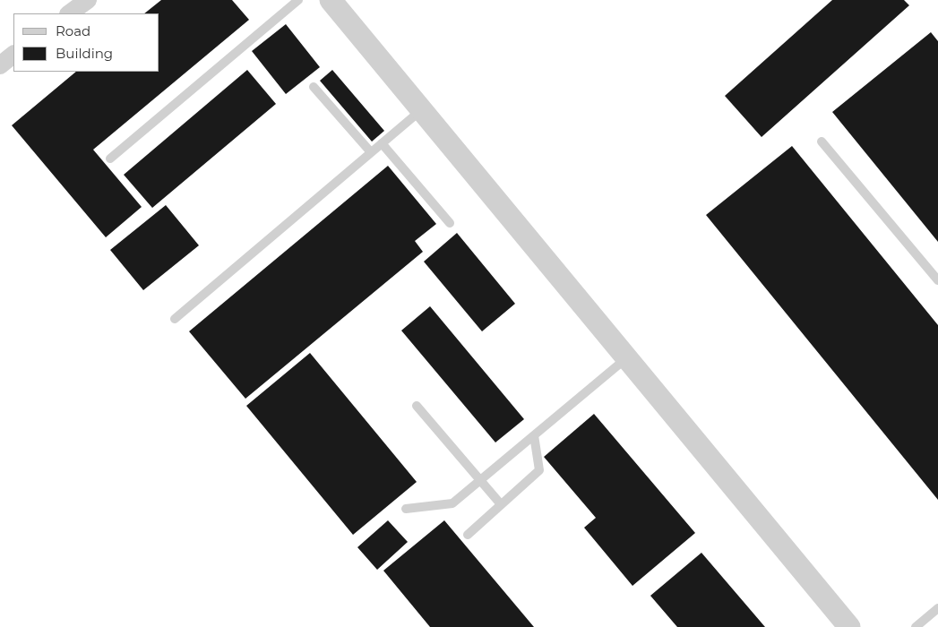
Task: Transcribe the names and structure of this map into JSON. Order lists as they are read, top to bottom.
{
  "legend": ["Road", "Building"]
}
